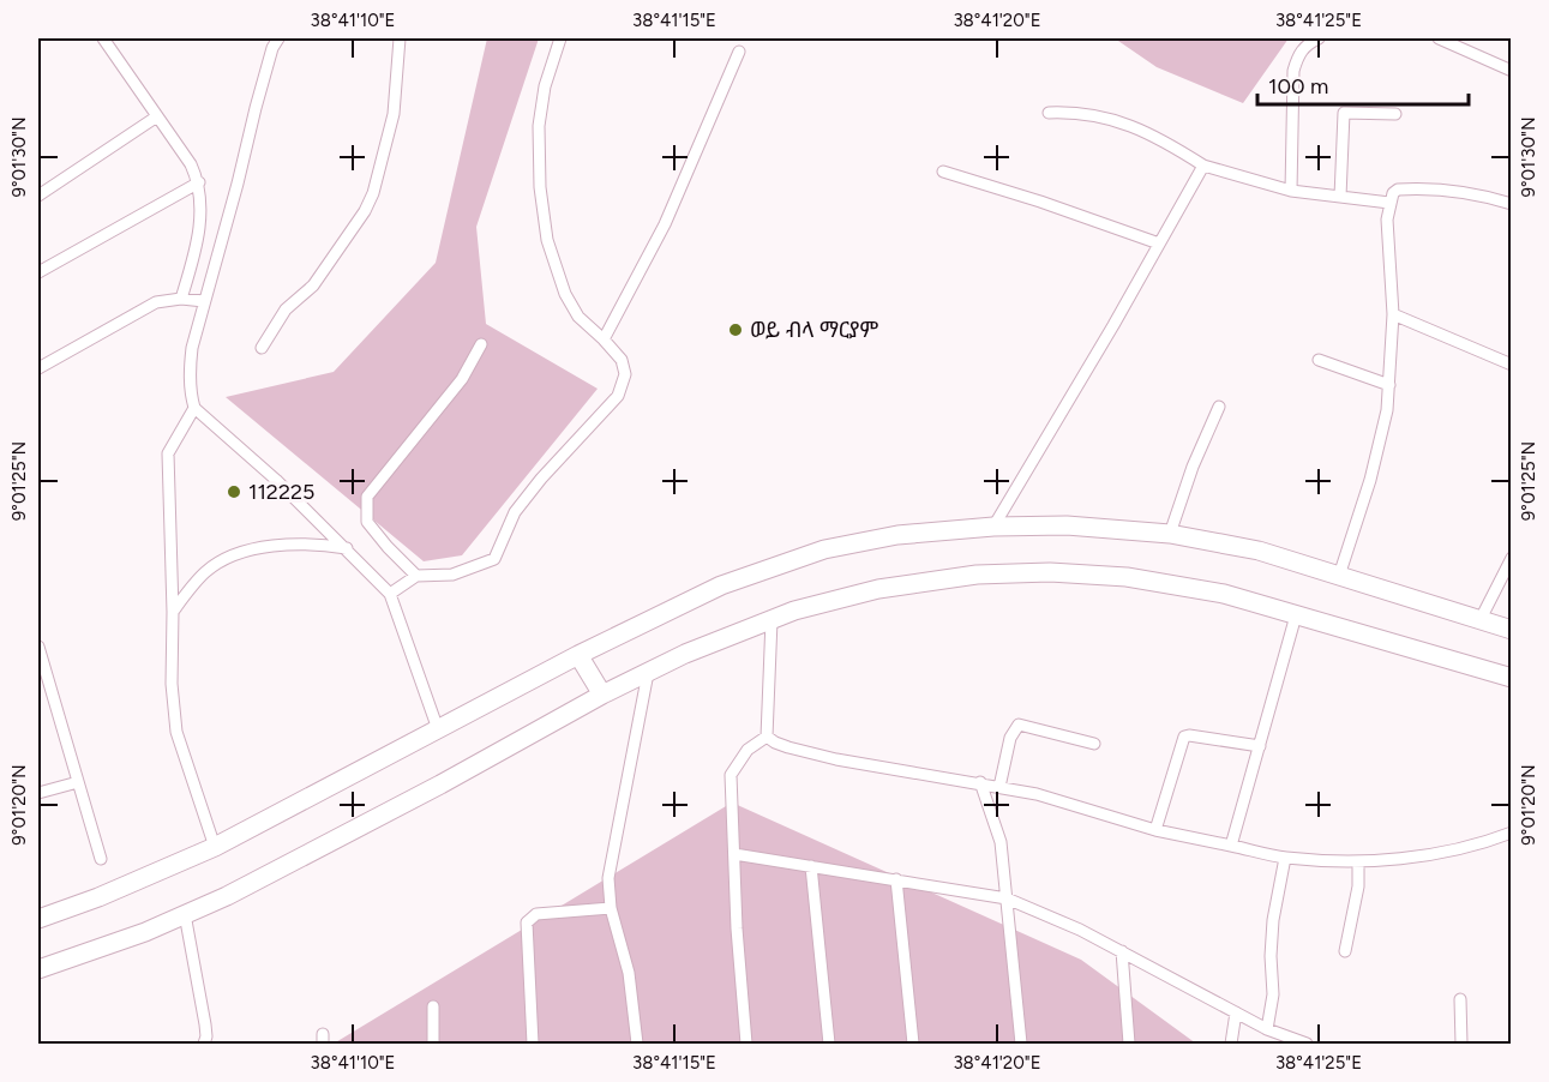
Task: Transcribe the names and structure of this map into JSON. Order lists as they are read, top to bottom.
{
  "places": ["ወይ ብላ ማርያም", "112225"],
  "scale_bar": "100 m",
  "coordinates": [
    "38°41'10\"E",
    "38°41'15\"E",
    "38°41'20\"E",
    "38°41'25\"E",
    "9°01'30\"N",
    "9°01'25\"N",
    "9°01'20\"N"
  ]
}
